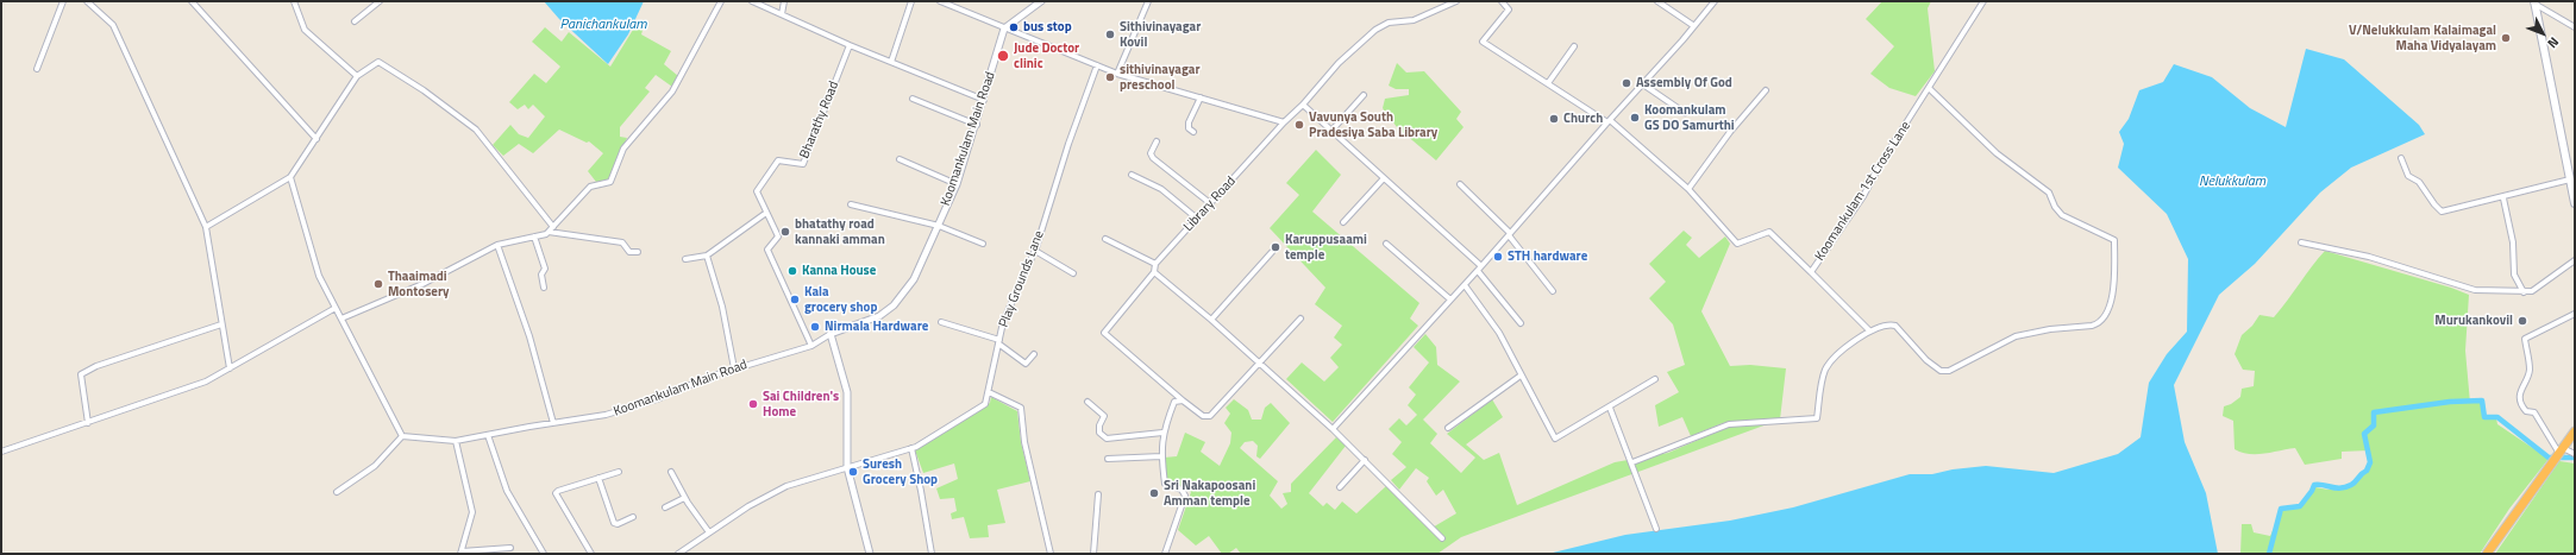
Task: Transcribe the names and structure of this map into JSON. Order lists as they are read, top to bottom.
{
  "streets": {
    "street": [
      "Bharathy Road",
      "Koomankulam Main Road",
      "Koomankulam 1st Cross Lane",
      "Library Road",
      "Play Grounds Lane"
    ]
  },
  "crossings": [
    ["Bharathy Road", "Koomankulam Main Road"]
  ],
  "water": ["Panichankulam", "Nelukkulam"],
  "places": [
    "bus stop",
    "Sithivinayagar Kovil",
    "V/Nelukkulam Kalaimagal Maha Vidyalayam",
    "Jude Doctor clinic",
    "sithivinayagar preschool",
    "Assembly Of God",
    "Koomankulam GS DO Samurthi",
    "Church",
    "Vavunya South Pradesiya Saba Library",
    "bhatathy road kannaki amman",
    "Karuppusaami temple",
    "STH hardware",
    "Kanna House",
    "Thaaimadi Montosery",
    "Kala grocery shop",
    "Murukankovil",
    "Nirmala Hardware",
    "Sai Children's Home",
    "Suresh Grocery Shop",
    "Sri Nakapoosani Amman temple"
  ],
  "north": "bottom right"
}
